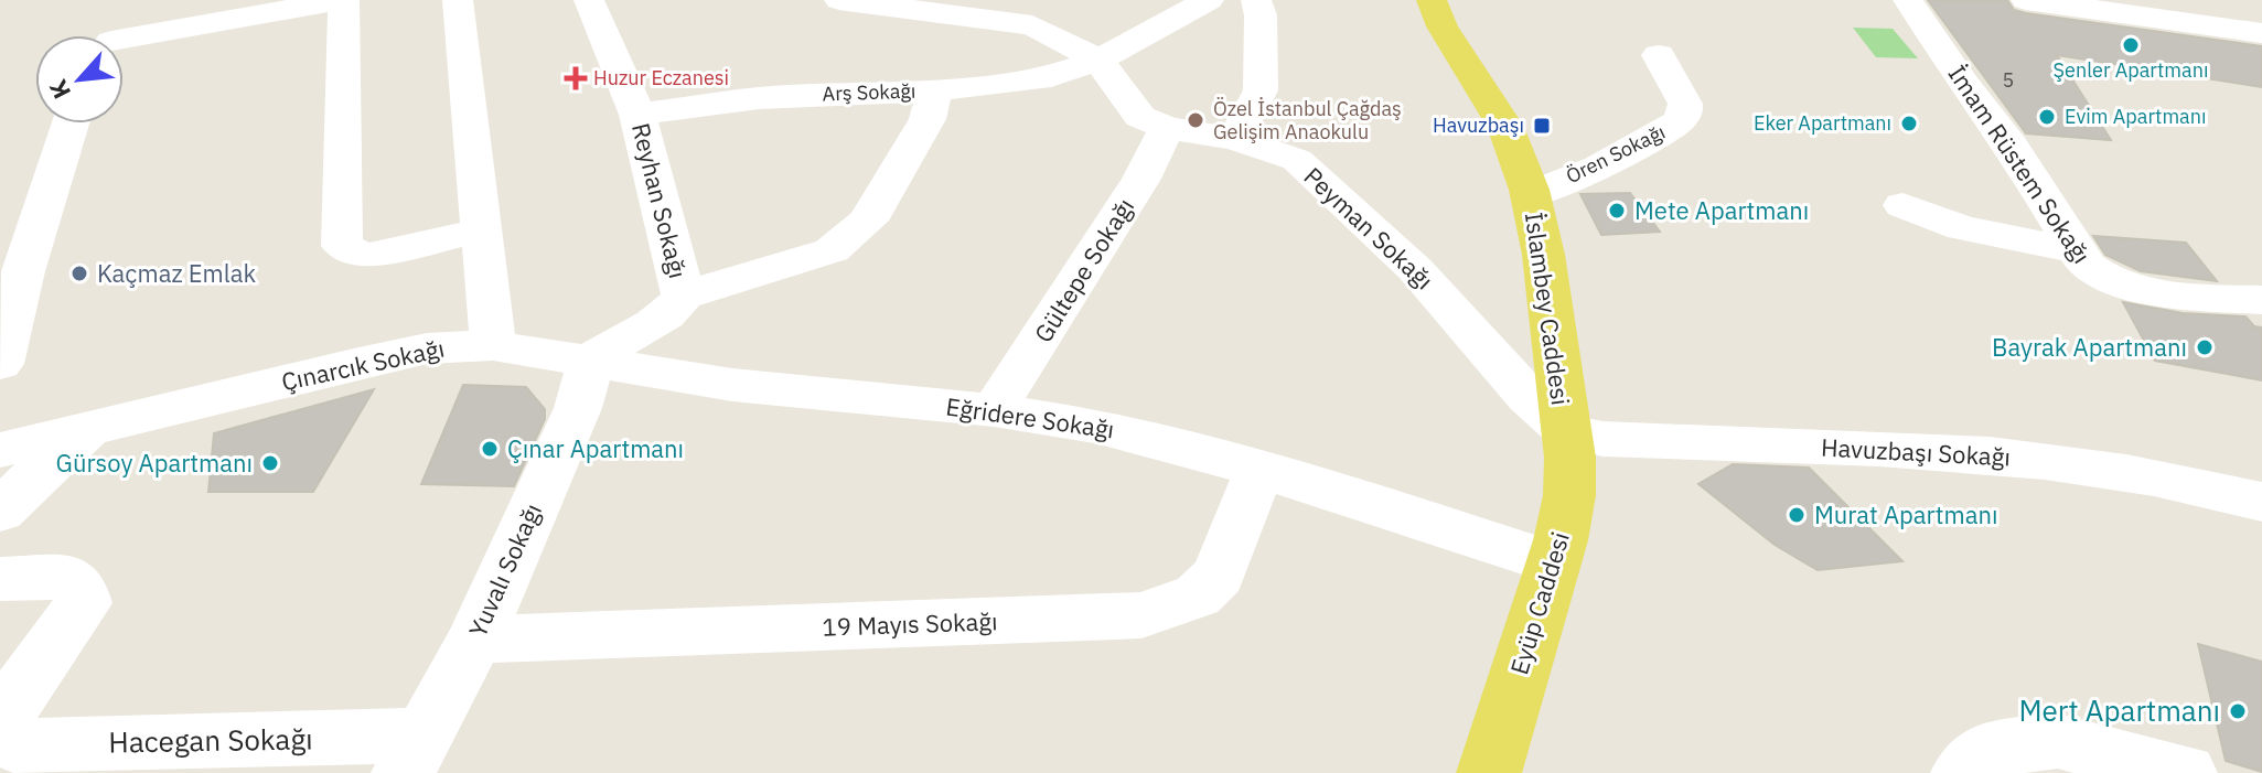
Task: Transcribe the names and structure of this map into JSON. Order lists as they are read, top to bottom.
{
  "streets": {
    "main road": ["İslambey Caddesi", "Eyüp Caddesi"],
    "street": [
      "Arş Sokağı",
      "Ören Sokağı",
      "İmam Rüstem Sokağı",
      "Reyhan Sokağı",
      "Peyman Sokağı",
      "Gültepe Sokağı",
      "Çınarcık Sokağı",
      "Eğridere Sokağı",
      "Havuzbaşı Sokağı",
      "Yuvalı Sokağı",
      "19 Mayıs Sokağı",
      "Hacegan Sokağı"
    ]
  },
  "crossings": [
    ["Arş Sokağı", "Reyhan Sokağı"],
    ["Arş Sokağı", "Peyman Sokağı"],
    ["Ören Sokağı", "İslambey Caddesi"],
    ["Reyhan Sokağı", "Eğridere Sokağı"],
    ["Reyhan Sokağı", "Yuvalı Sokağı"],
    ["Peyman Sokağı", "Gültepe Sokağı"],
    ["Peyman Sokağı", "İslambey Caddesi"],
    ["Peyman Sokağı", "Havuzbaşı Sokağı"],
    ["Peyman Sokağı", "Eyüp Caddesi"],
    ["Gültepe Sokağı", "Eğridere Sokağı"],
    ["İslambey Caddesi", "Havuzbaşı Sokağı"],
    ["İslambey Caddesi", "Eyüp Caddesi"],
    ["Çınarcık Sokağı", "Eğridere Sokağı"],
    ["Eğridere Sokağı", "Yuvalı Sokağı"],
    ["Eğridere Sokağı", "Eyüp Caddesi"],
    ["Eğridere Sokağı", "19 Mayıs Sokağı"],
    ["Havuzbaşı Sokağı", "Eyüp Caddesi"],
    ["Yuvalı Sokağı", "19 Mayıs Sokağı"],
    ["Yuvalı Sokağı", "Hacegan Sokağı"]
  ],
  "places": {
    "other": [
      "Şenler Apartmanı",
      "Evim Apartmanı",
      "Özel İstanbul Çağdaş Gelişim Anaokulu",
      "Eker Apartmanı",
      "Mete Apartmanı",
      "Kaçmaz Emlak",
      "Bayrak Apartmanı",
      "Çınar Apartmanı",
      "Gürsoy Apartmanı",
      "Murat Apartmanı",
      "Mert Apartmanı"
    ],
    "health": ["Huzur Eczanesi"],
    "transit": ["Havuzbaşı"]
  },
  "house_numbers": ["5"],
  "north": "bottom left"
}
